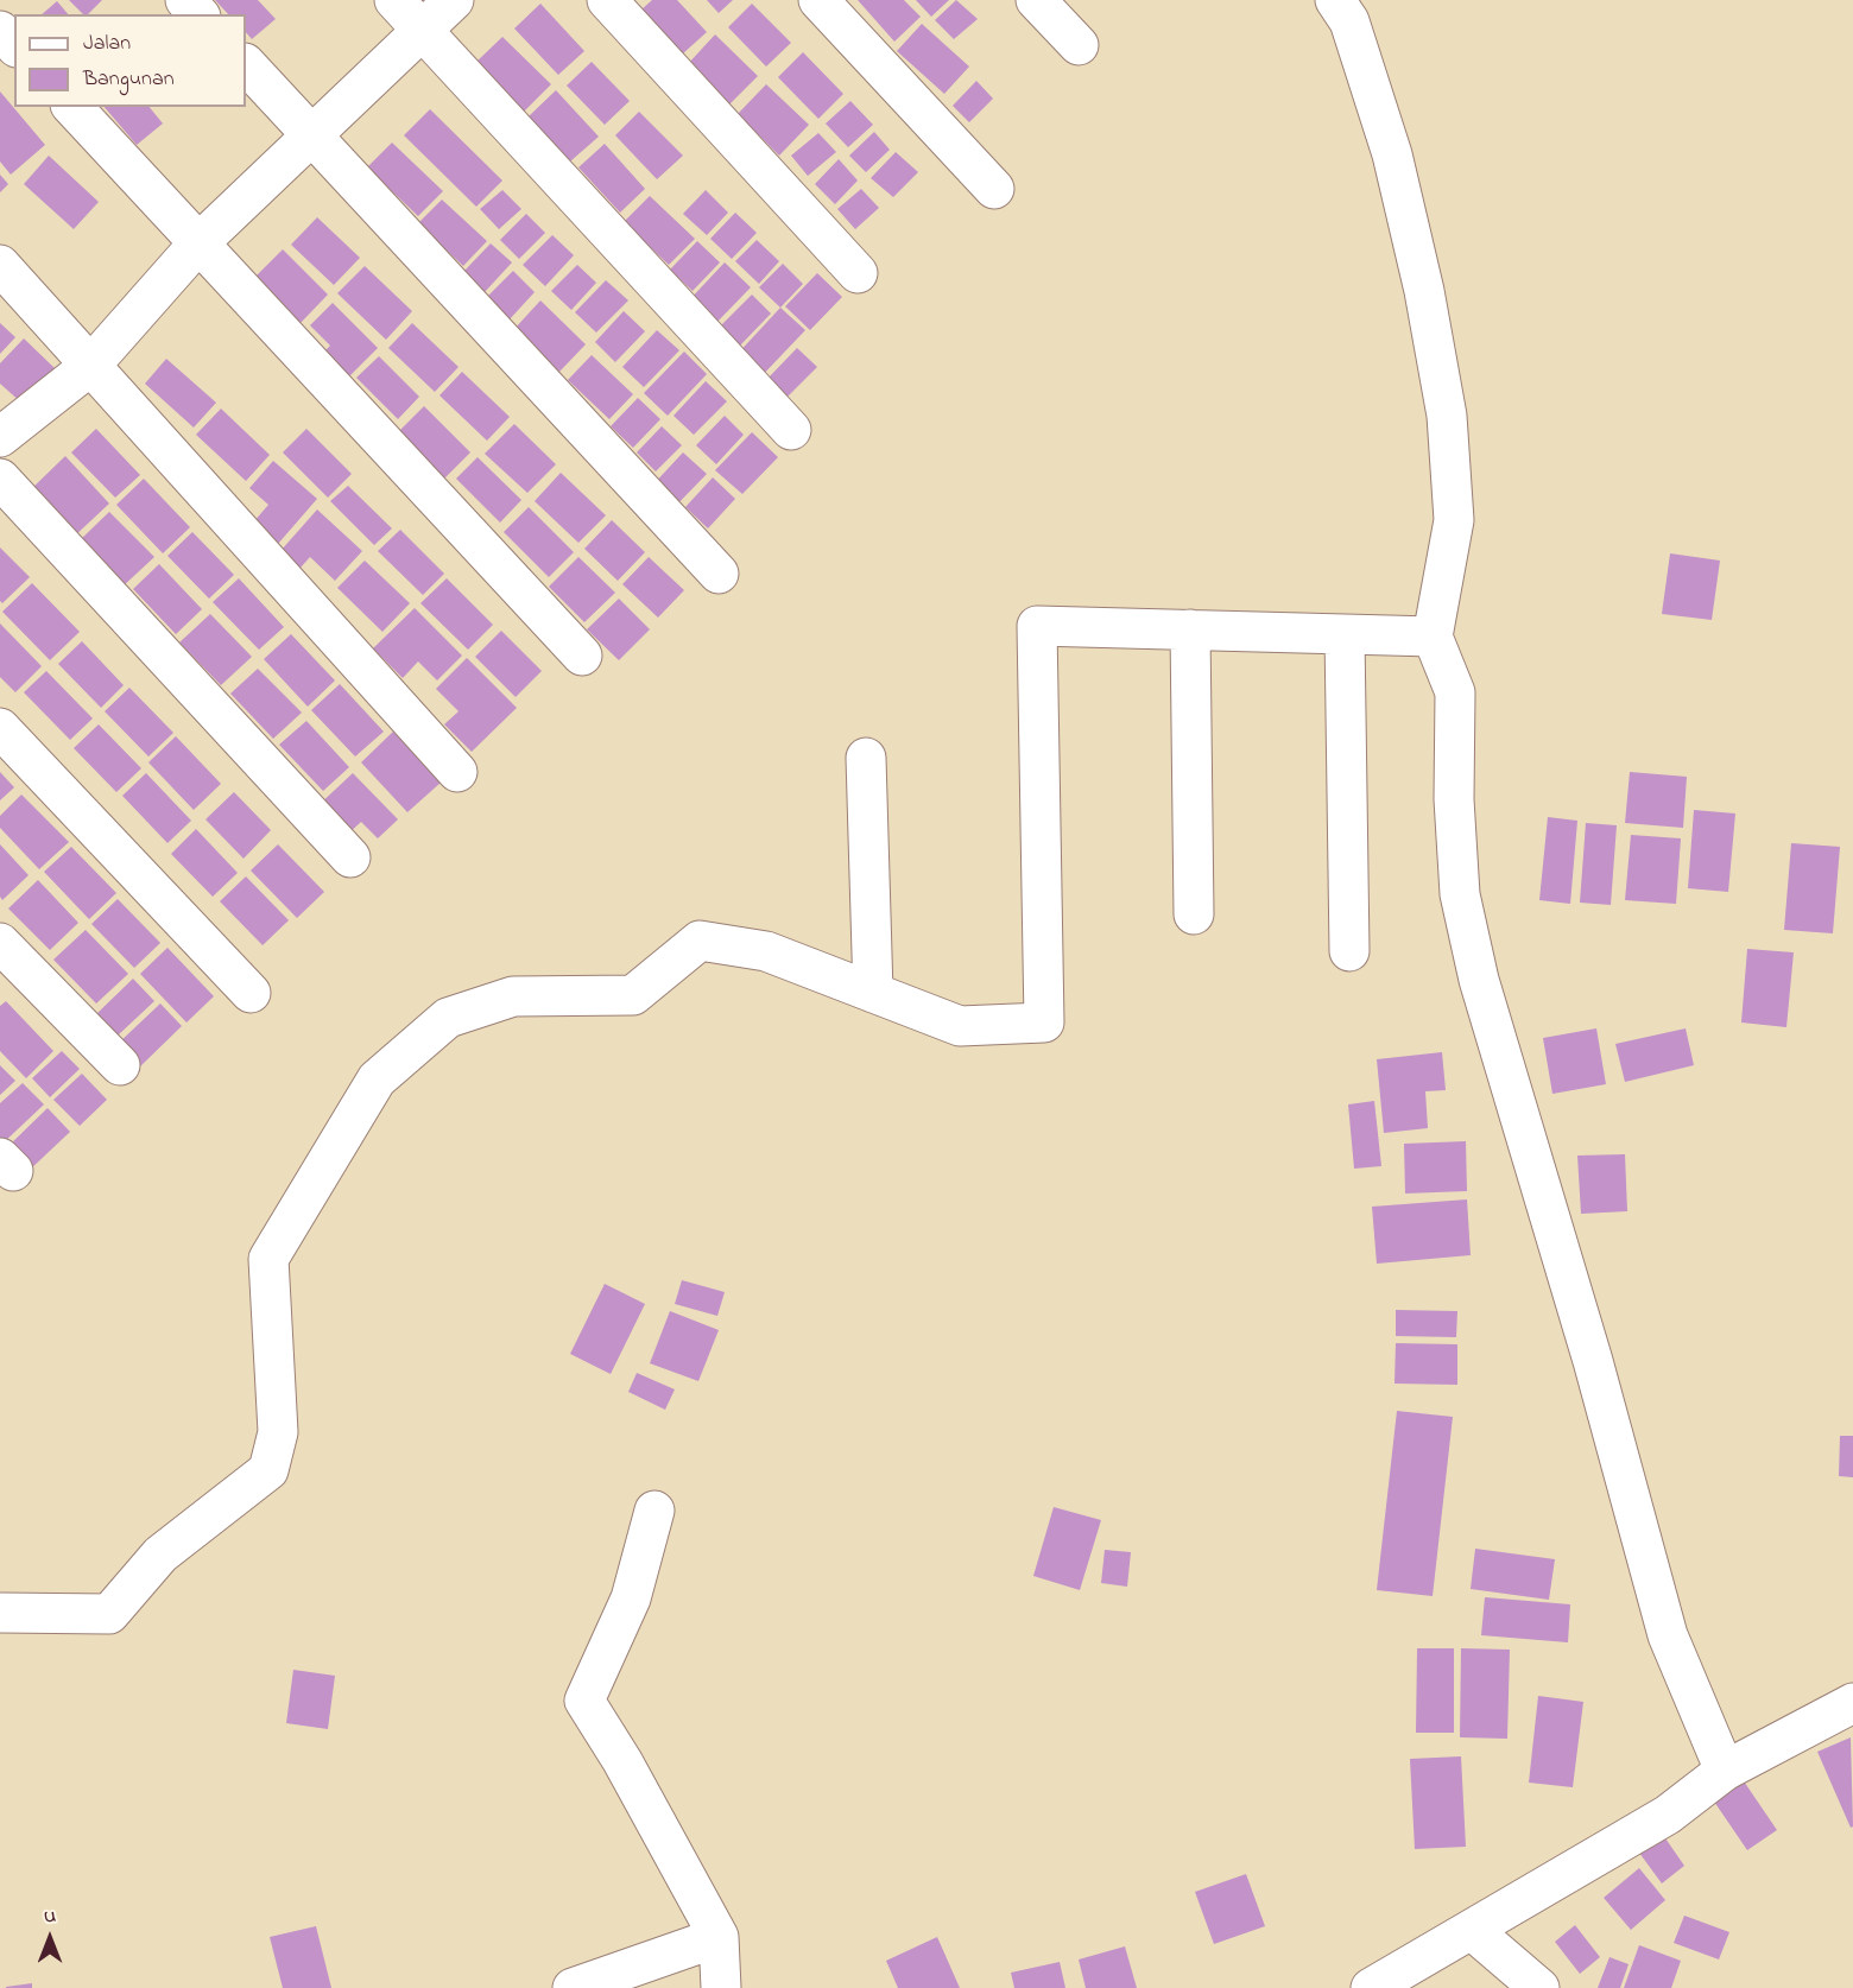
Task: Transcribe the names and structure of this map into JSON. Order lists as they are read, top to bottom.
{
  "legend": ["Jalan", "Bangunan"],
  "north": "top"
}
